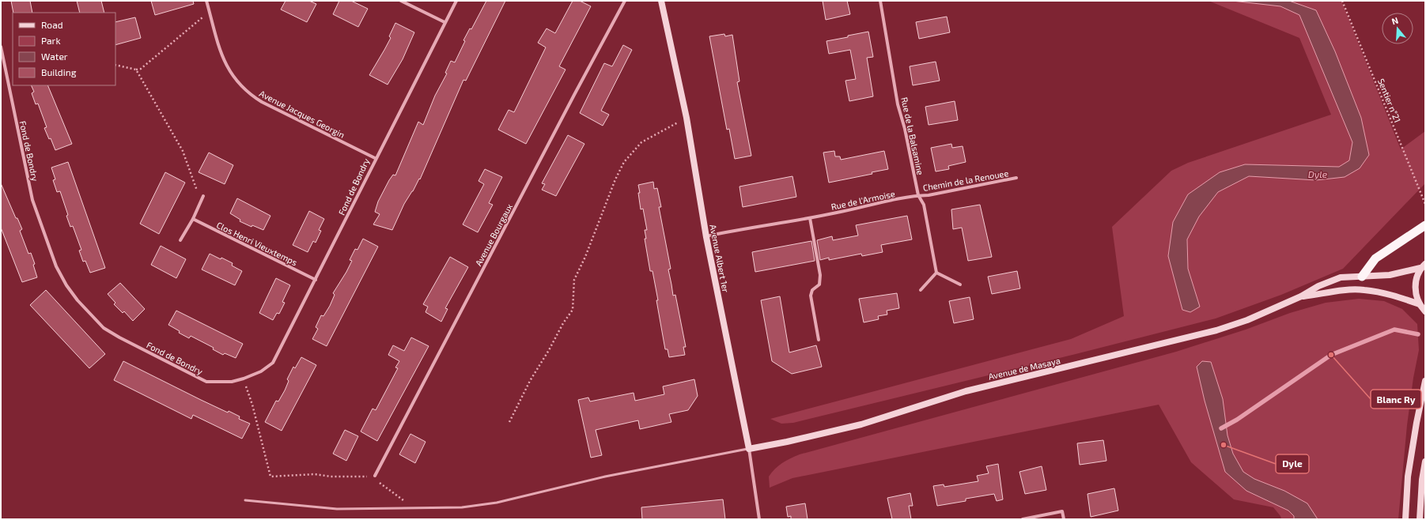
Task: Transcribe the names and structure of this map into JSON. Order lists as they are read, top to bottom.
{
  "streets": {
    "main road": ["Avenue Albert 1er", "Avenue de Masaya"],
    "street": [
      "Avenue Jacques Georgin",
      "Rue de la Balsamine",
      "Fond de Bondry",
      "Chemin de la Renouee",
      "Rue de l'Armoise",
      "Avenue Bourgaux",
      "Clos Henri Vieuxtemps"
    ],
    "path": ["Sentier n°21"]
  },
  "crossings": [
    ["Avenue Jacques Georgin", "Fond de Bondry"],
    ["Rue de la Balsamine", "Chemin de la Renouee"],
    ["Rue de la Balsamine", "Rue de l'Armoise"],
    ["Fond de Bondry", "Clos Henri Vieuxtemps"],
    ["Chemin de la Renouee", "Rue de l'Armoise"],
    ["Rue de l'Armoise", "Avenue Albert 1er"],
    ["Avenue Albert 1er", "Avenue de Masaya"]
  ],
  "water": ["Dyle"],
  "places": ["Blanc Ry", "Dyle"],
  "legend": [
    "Road",
    "Park",
    "Water",
    "Building"
  ],
  "north": "top"
}
